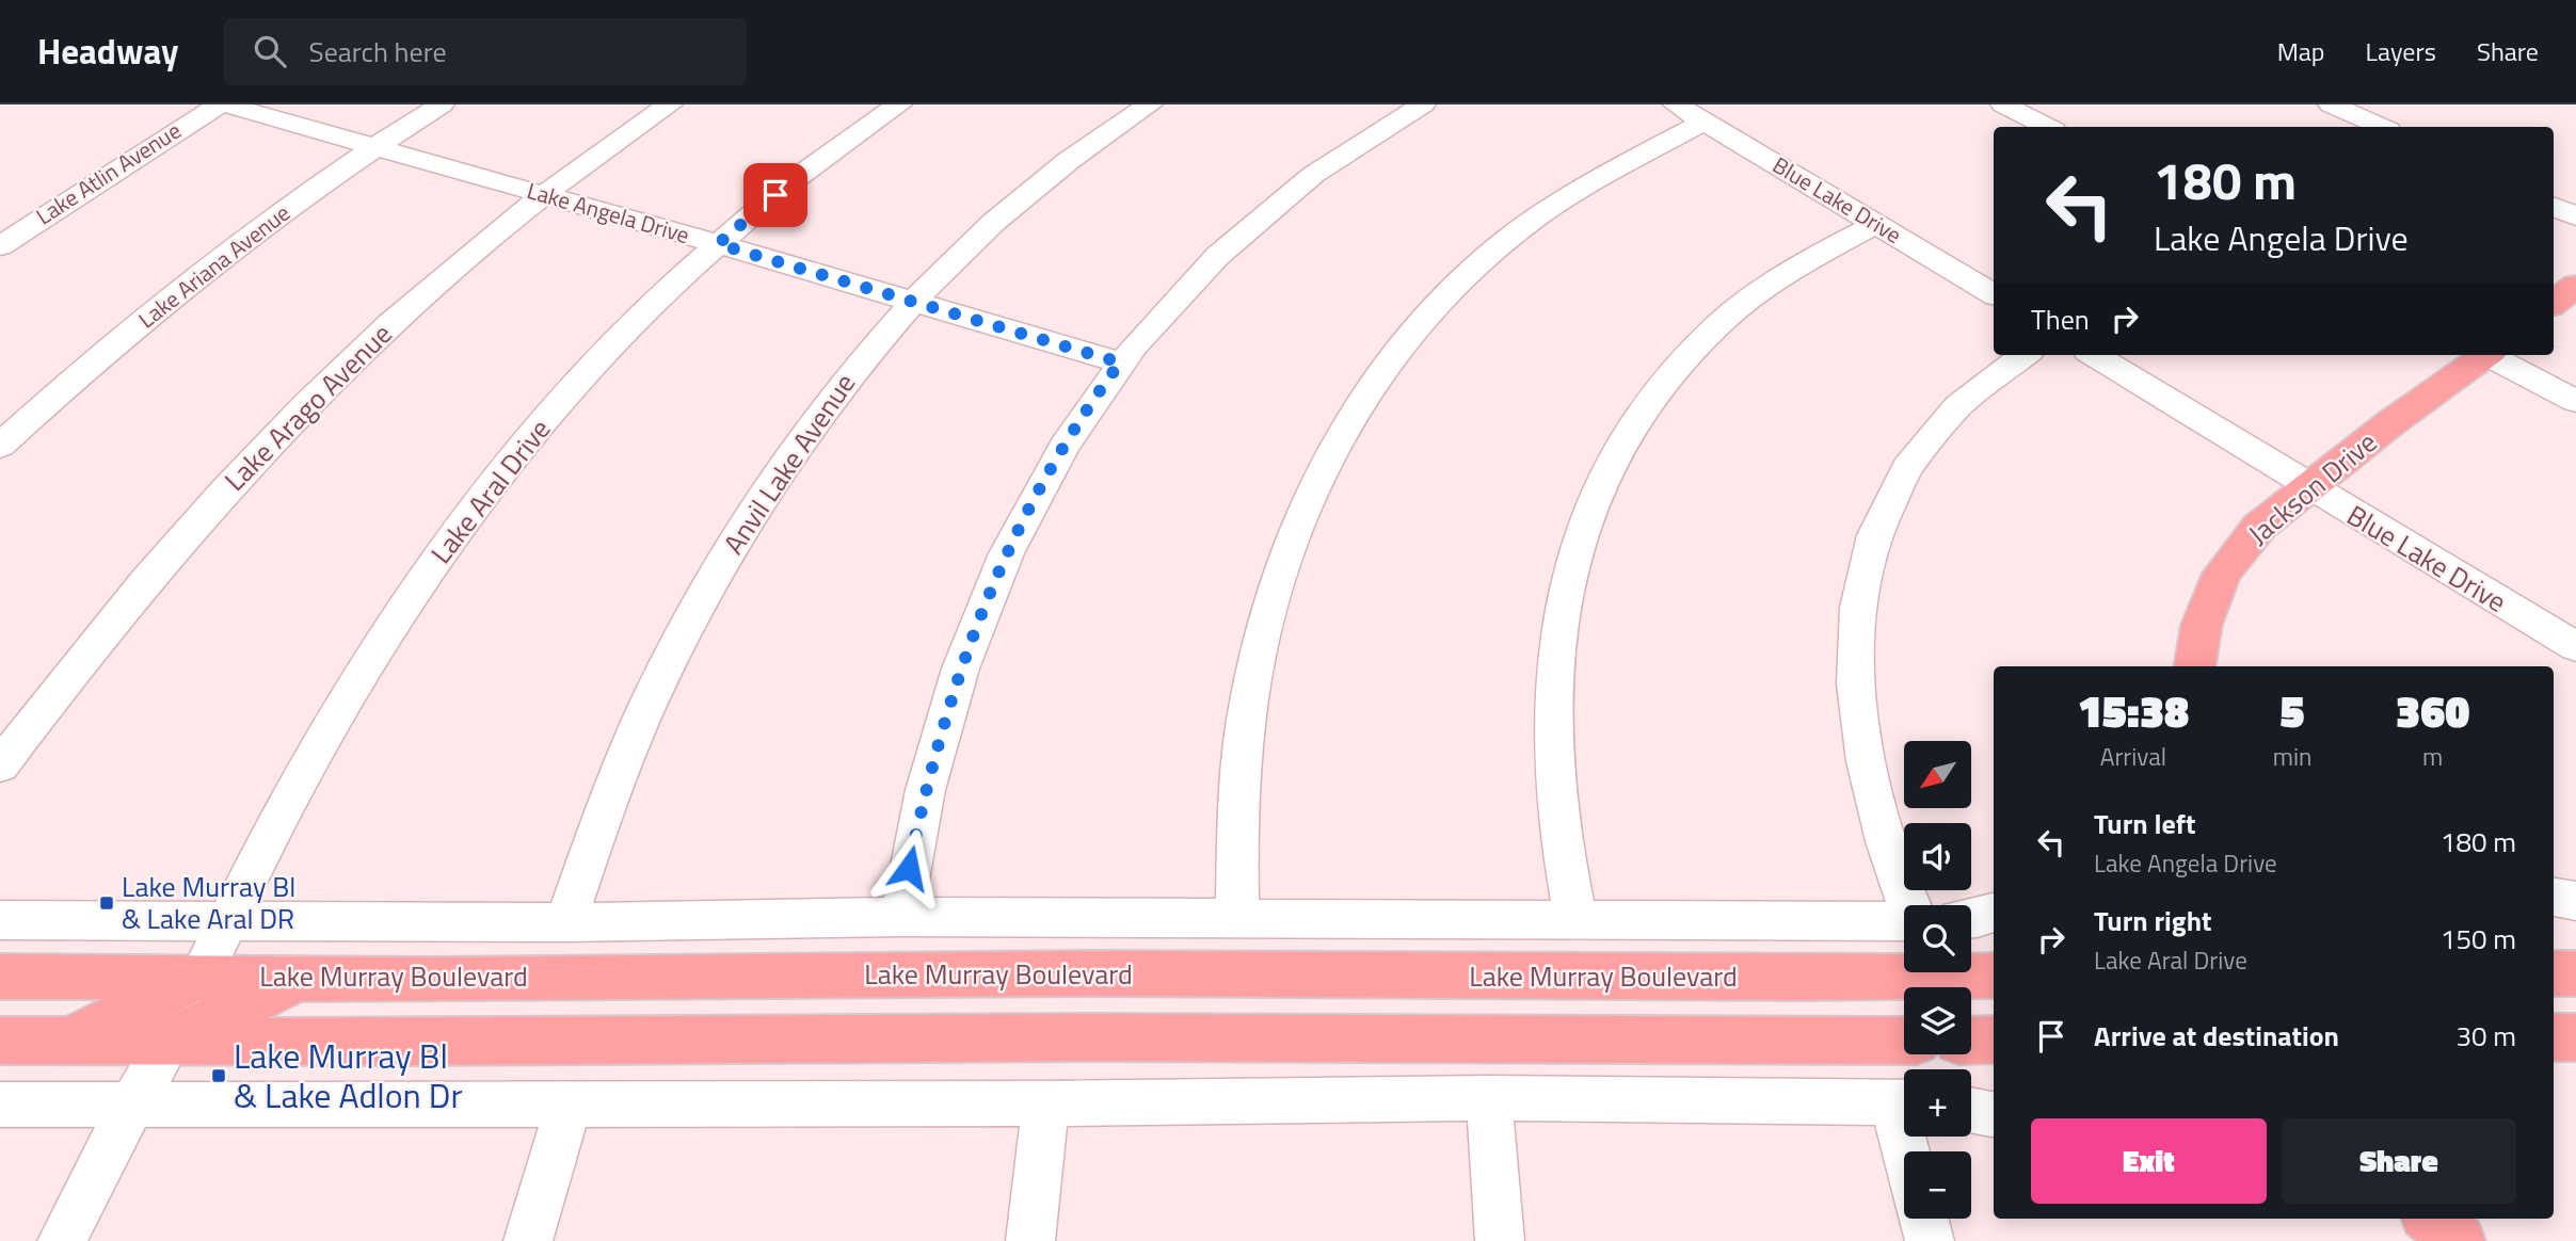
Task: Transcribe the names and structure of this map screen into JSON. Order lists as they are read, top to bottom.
{
  "streets": {
    "main road": ["Jackson Drive", "Lake Murray Boulevard"],
    "street": [
      "Lake Atlin Avenue",
      "Blue Lake Drive",
      "Lake Angela Drive",
      "Lake Ariana Avenue",
      "Lake Arago Avenue",
      "Anvil Lake Avenue",
      "Lake Aral Drive"
    ]
  },
  "crossings": [
    ["Lake Atlin Avenue", "Lake Angela Drive"],
    ["Blue Lake Drive", "Jackson Drive"],
    ["Lake Angela Drive", "Lake Ariana Avenue"],
    ["Lake Angela Drive", "Lake Arago Avenue"],
    ["Lake Angela Drive", "Anvil Lake Avenue"],
    ["Lake Angela Drive", "Lake Aral Drive"],
    ["Anvil Lake Avenue", "Lake Murray Boulevard"],
    ["Lake Aral Drive", "Lake Murray Boulevard"]
  ],
  "places": {
    "transit": ["Lake Murray Bl & Lake Aral DR", "Lake Murray Bl & Lake Adlon Dr"]
  },
  "north": "bottom left",
  "page": {
    "header": "Headway",
    "search": "Search here",
    "nav": ["Map", "Layers", "Share"],
    "turn": ["180 m", "Lake Angela Drive"],
    "then": "Then",
    "eta": [
      "15:38",
      "Arrival",
      "5",
      "min",
      "360",
      "m"
    ],
    "map_buttons": ["+", "−"],
    "list": [
      {
        "name": "Turn left",
        "note": "Lake Angela Drive",
        "value": "180 m"
      },
      {
        "name": "Turn right",
        "note": "Lake Aral Drive",
        "value": "150 m"
      },
      {
        "name": "Arrive at destination",
        "value": "30 m"
      }
    ],
    "buttons": ["Exit", "Share"]
  }
}
